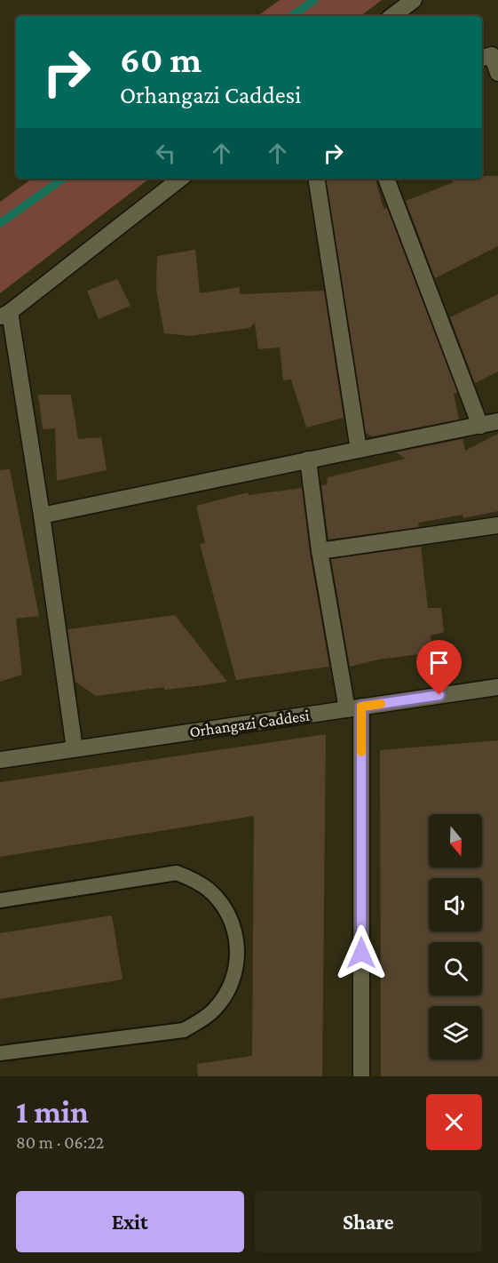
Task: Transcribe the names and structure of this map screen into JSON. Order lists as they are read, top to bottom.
{
  "streets": {
    "street": ["Orhangazi Caddesi"]
  },
  "north": "bottom",
  "page": {
    "turn": ["60 m", "Orhangazi Caddesi"],
    "heading": ["1 min", "80 m · 06:22"],
    "buttons": ["Exit", "Share"]
  }
}
